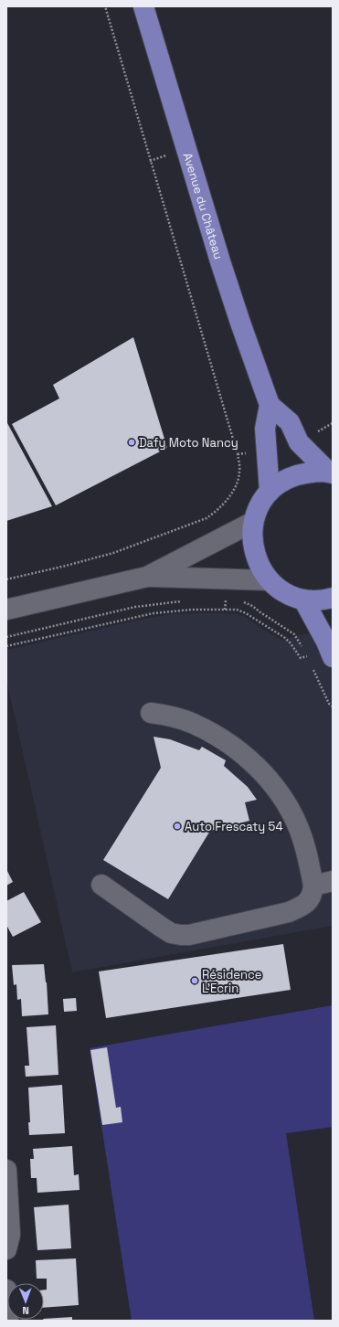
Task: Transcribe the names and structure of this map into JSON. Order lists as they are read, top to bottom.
{
  "streets": {
    "main road": ["Avenue du Château"]
  },
  "places": ["Dafy Moto Nancy", "Auto Frescaty 54", "Résidence L'Ecrin"],
  "north": "bottom"
}
